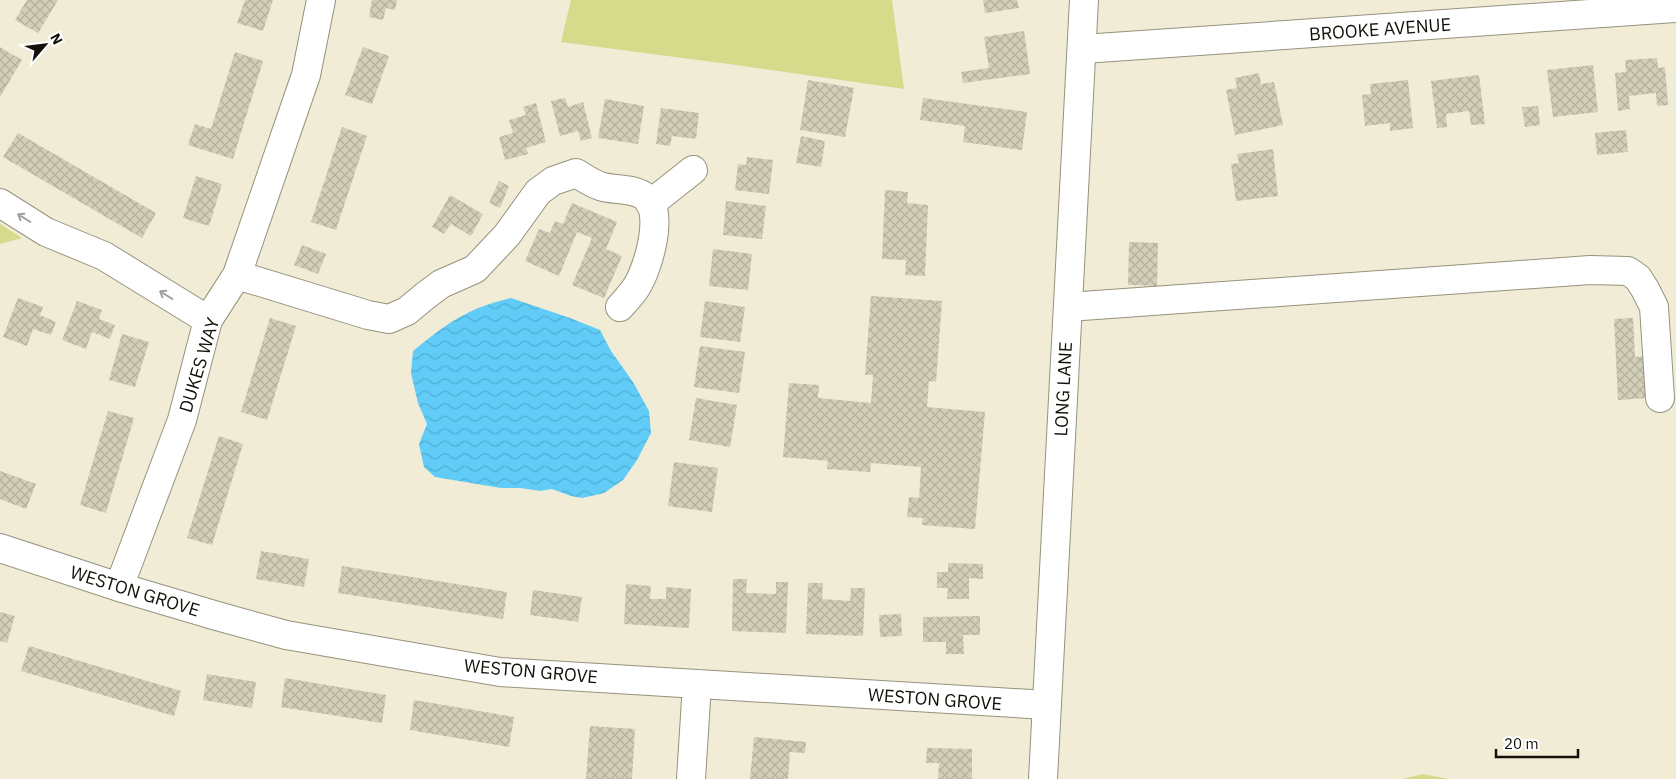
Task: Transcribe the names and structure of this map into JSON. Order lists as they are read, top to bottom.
{
  "streets": {
    "main road": [
      "BROOKE AVENUE",
      "DUKES WAY",
      "LONG LANE",
      "WESTON GROVE"
    ]
  },
  "crossings": [
    ["BROOKE AVENUE", "LONG LANE"],
    ["DUKES WAY", "WESTON GROVE"],
    ["LONG LANE", "WESTON GROVE"]
  ],
  "scale_bar": "20 m",
  "north": "top right"
}
